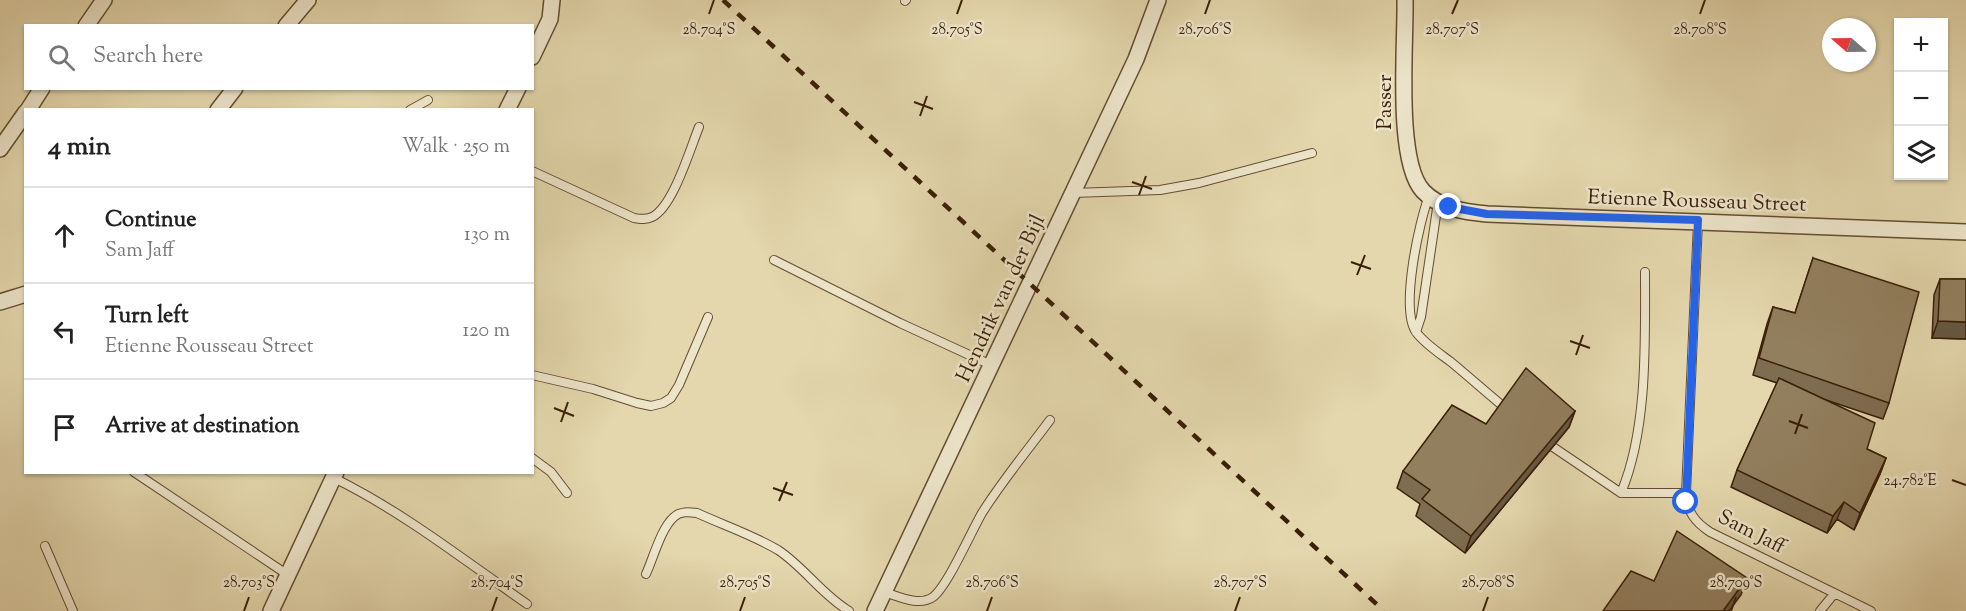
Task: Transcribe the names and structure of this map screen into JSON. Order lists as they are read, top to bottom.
{
  "streets": {
    "street": ["Passer", "Etienne Rousseau Street", "Hendrik van der Bijl"],
    "lane": ["Sam Jaff"]
  },
  "crossings": [
    ["Passer", "Etienne Rousseau Street"],
    ["Etienne Rousseau Street", "Sam Jaff"]
  ],
  "north": "left",
  "page": {
    "map_buttons": ["+", "−"],
    "search": "Search here",
    "heading": ["4 min", "Walk · 250 m"],
    "list": [
      ["Continue", "Sam Jaff", "130 m"],
      ["Turn left", "Etienne Rousseau Street", "120 m"],
      "Arrive at destination"
    ]
  },
  "coordinates": [
    "28.704°S",
    "28.705°S",
    "28.706°S",
    "28.707°S",
    "28.708°S",
    "24.782°E",
    "28.709°S",
    "28.703°S"
  ]
}
